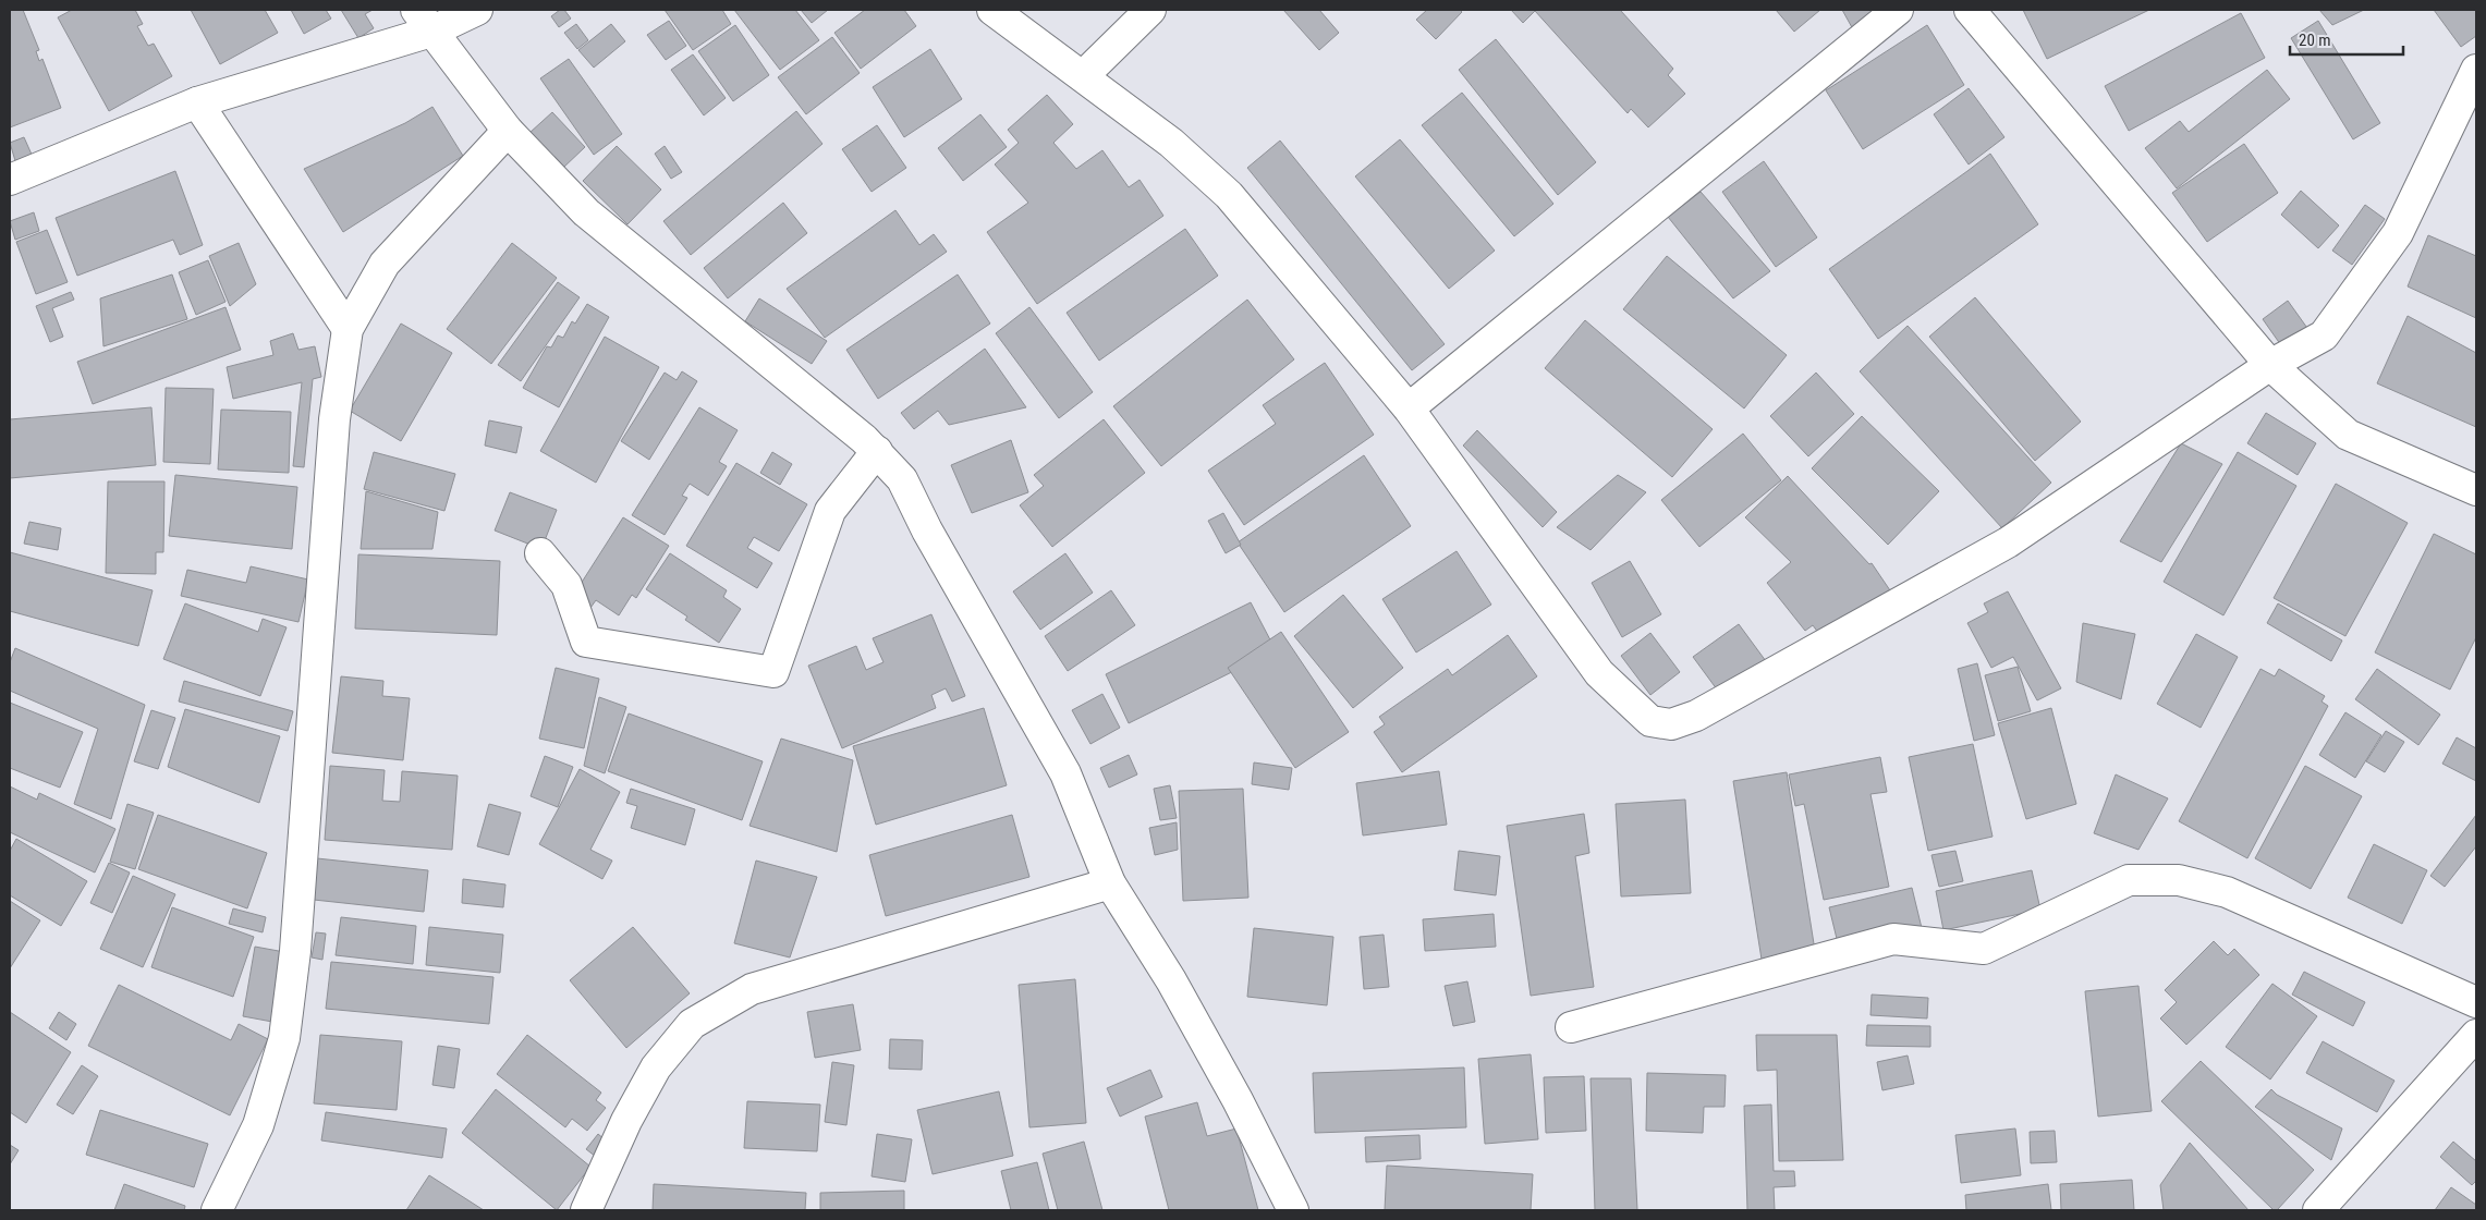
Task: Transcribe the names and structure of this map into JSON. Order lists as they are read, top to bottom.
{
  "scale_bar": "20 m"
}
